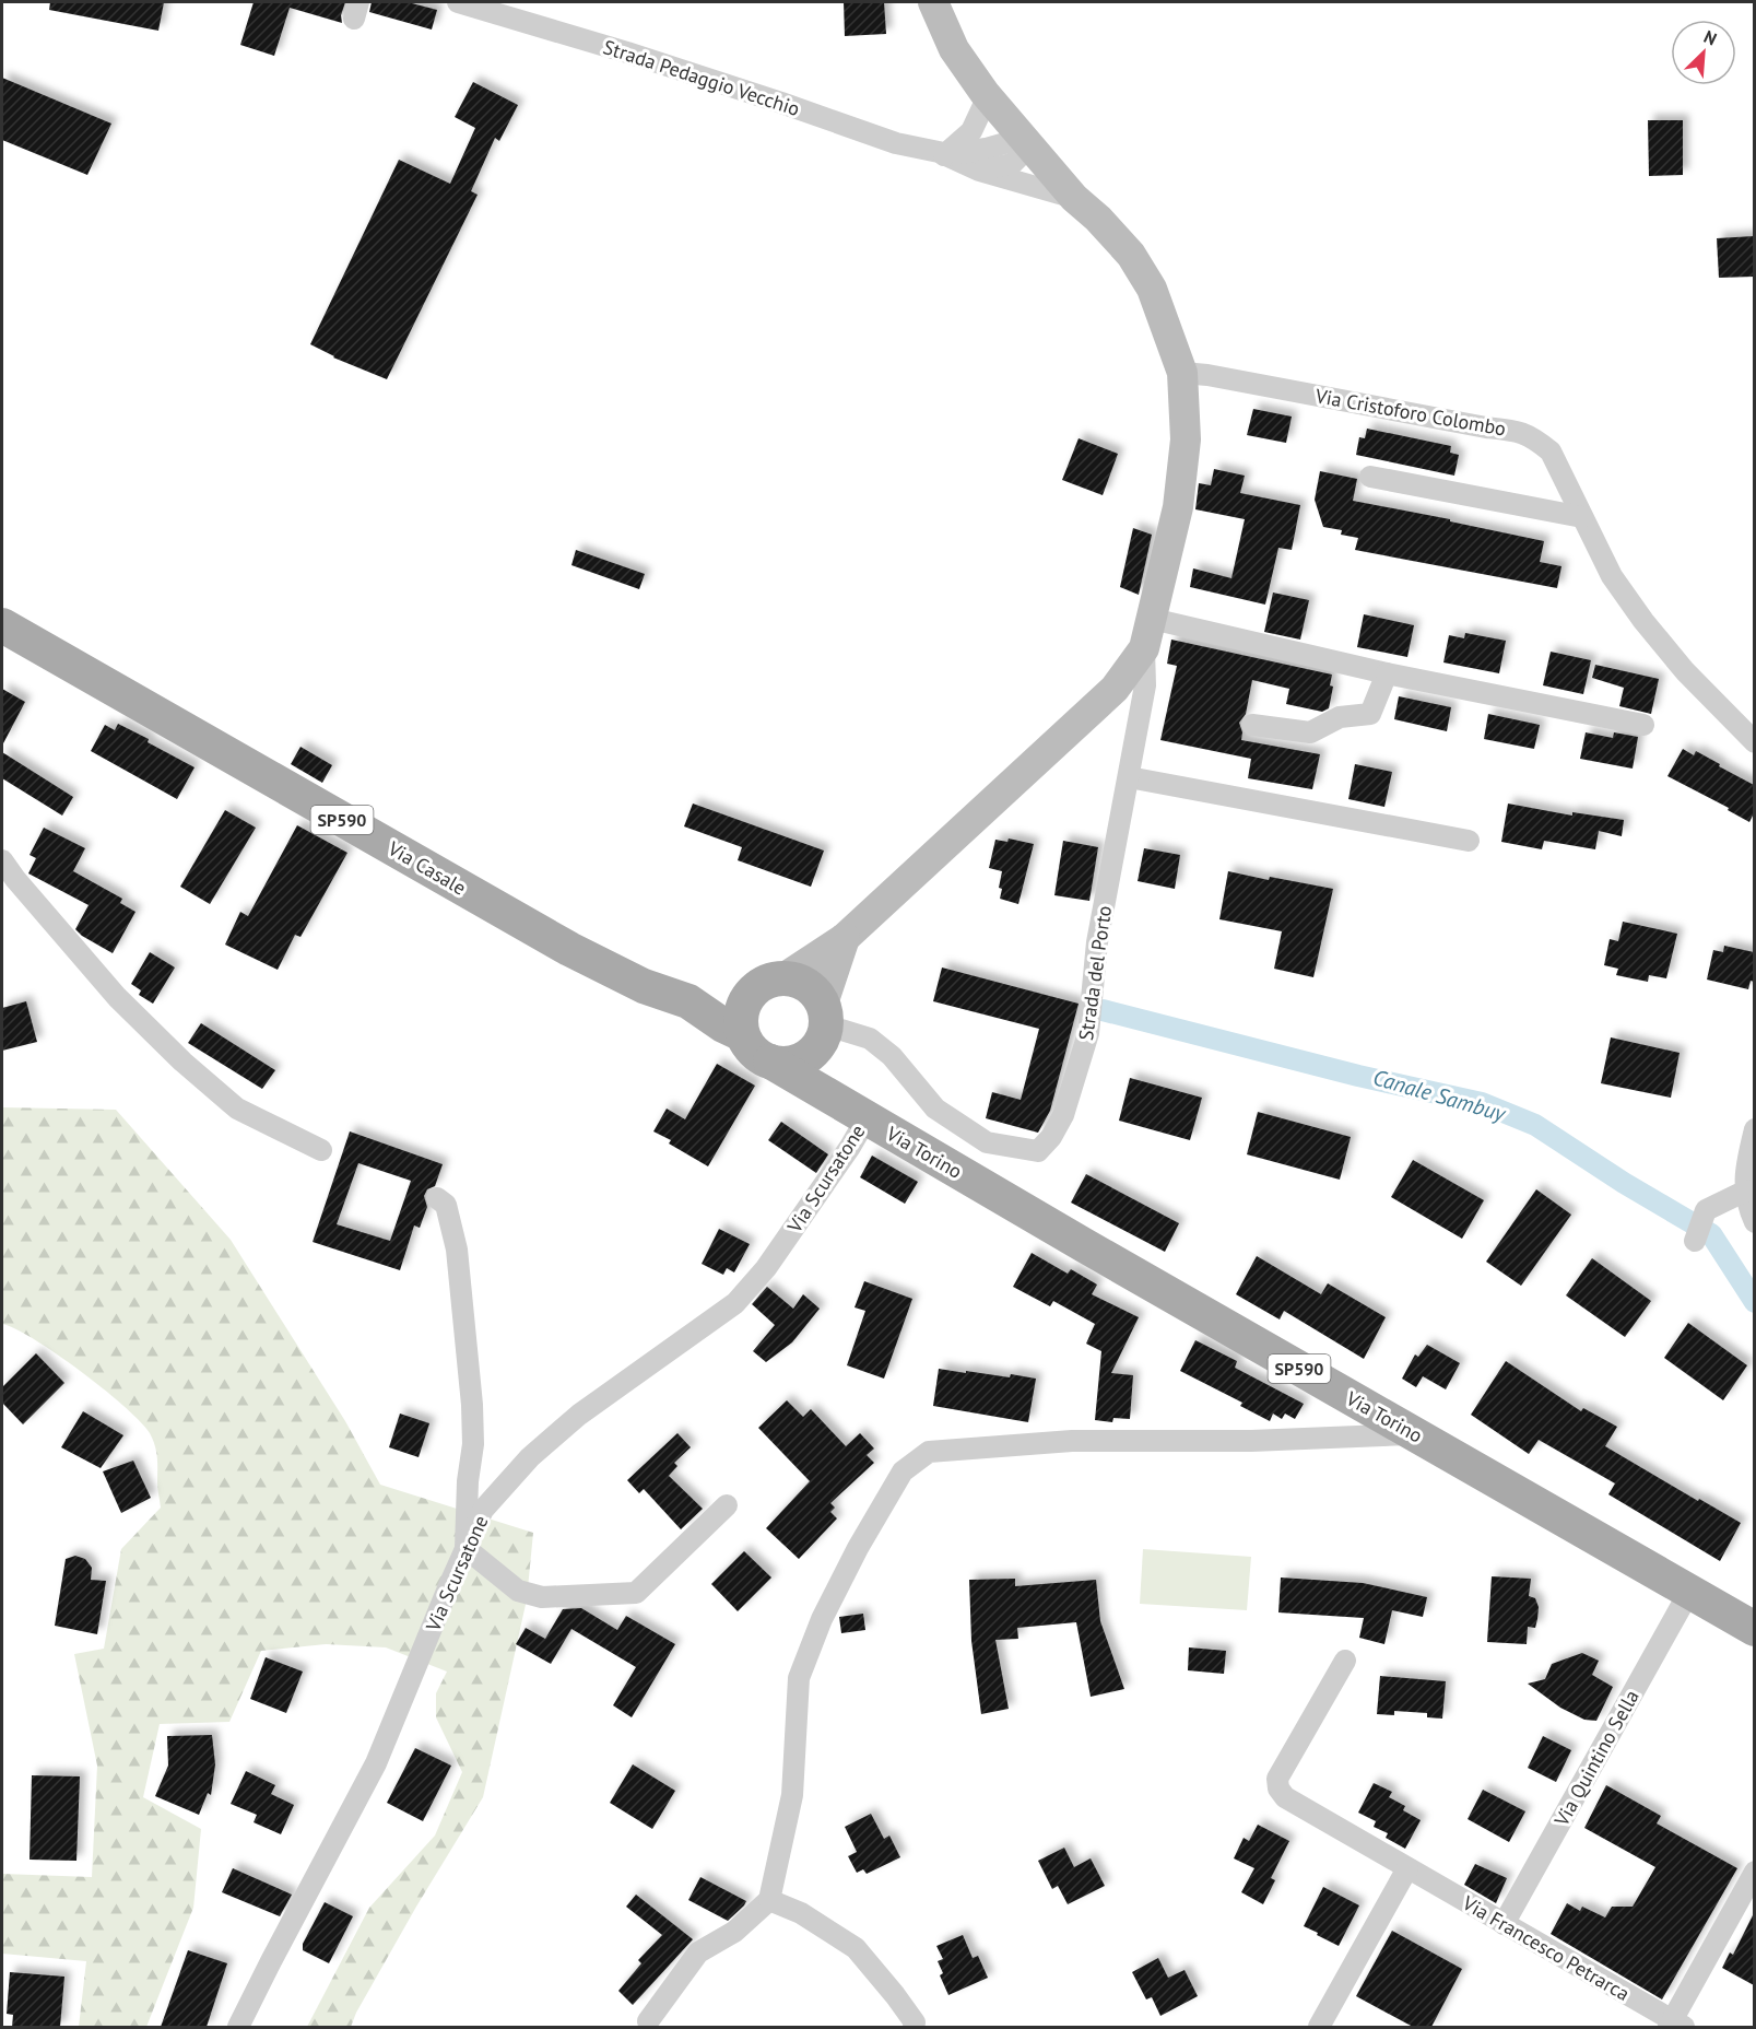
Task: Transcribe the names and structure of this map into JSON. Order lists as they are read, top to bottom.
{
  "streets": {
    "main road": ["SP590", "Via Casale", "Via Torino"],
    "street": [
      "Strada Pedaggio Vecchio",
      "Via Cristoforo Colombo",
      "Strada del Porto",
      "Via Scursatone",
      "Via Quintino Sella",
      "Via Francesco Petrarca"
    ]
  },
  "crossings": [
    ["SP590", "Via Casale"],
    ["SP590", "Strada del Porto"],
    ["SP590", "Via Torino"],
    ["SP590", "Via Scursatone"],
    ["Via Torino", "Via Scursatone"],
    ["Via Torino", "Via Quintino Sella"],
    ["Via Quintino Sella", "Via Francesco Petrarca"]
  ],
  "water": ["Canale Sambuy"],
  "north": "top right"
}
